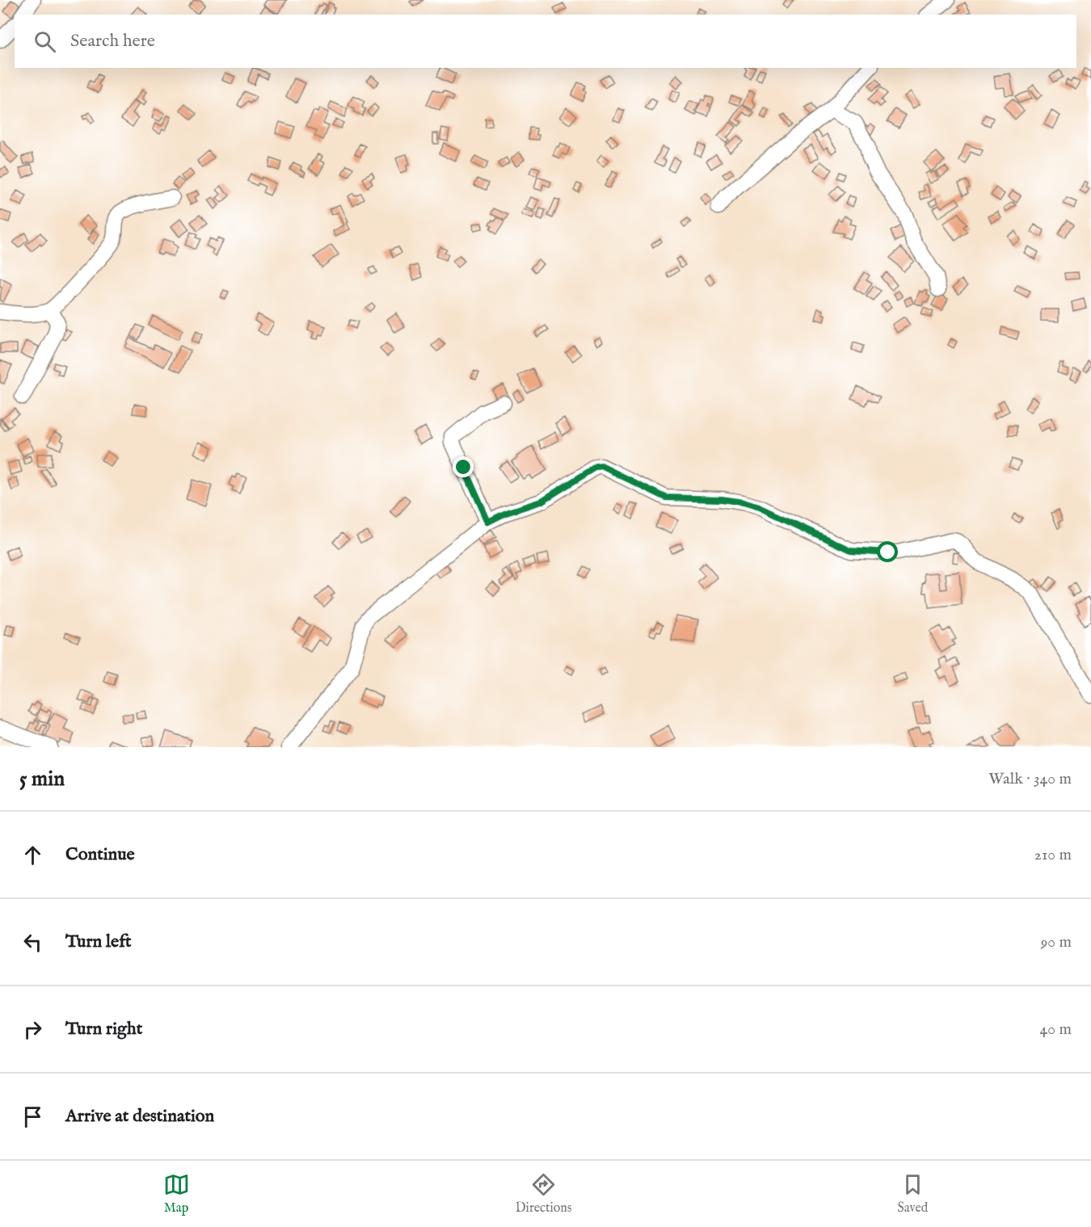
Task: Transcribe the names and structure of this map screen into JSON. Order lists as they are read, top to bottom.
{
  "page": {
    "search": "Search here",
    "heading": ["5 min", "Walk · 340 m"],
    "list": [
      ["Continue", "210 m"],
      ["Turn left", "90 m"],
      ["Turn right", "40 m"],
      "Arrive at destination"
    ],
    "nav": ["Map", "Directions", "Saved"]
  }
}
